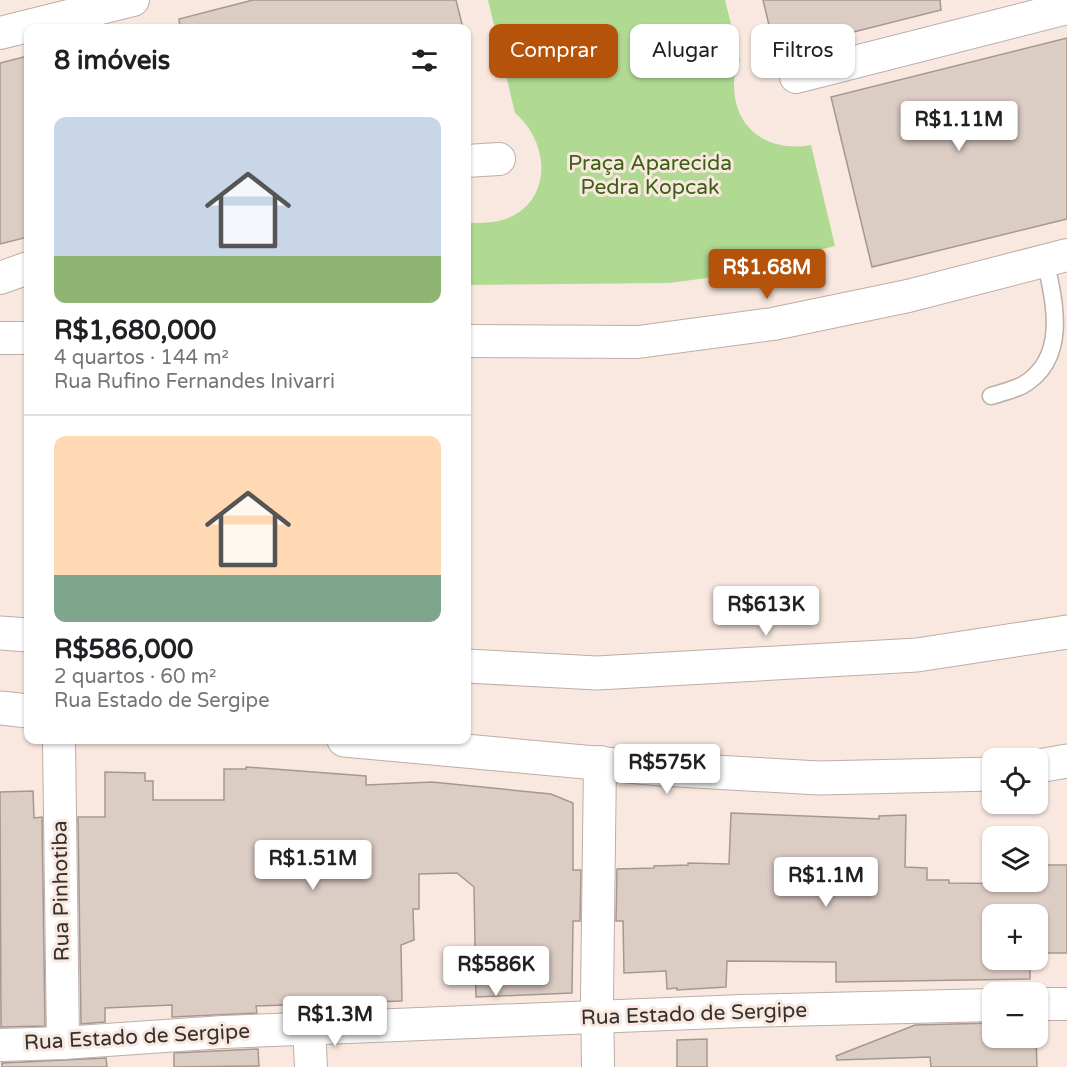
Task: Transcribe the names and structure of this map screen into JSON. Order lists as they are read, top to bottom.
{
  "streets": {
    "street": ["Rua Pinhotiba", "Rua Estado de Sergipe"]
  },
  "crossings": [
    ["Rua Pinhotiba", "Rua Estado de Sergipe"]
  ],
  "parks": ["Praça Aparecida Pedra Kopcak"],
  "page": {
    "chip": ["Comprar", "Alugar", "Filtros"],
    "heading": "8 imóveis",
    "list": [
      {
        "name": "R$1,680,000",
        "note": "4 quartos · 144 m² · Rua Rufino Fernandes Inivarri"
      },
      {
        "name": "R$586,000",
        "note": "2 quartos · 60 m² · Rua Estado de Sergipe"
      }
    ],
    "price": [
      "R$1.11M",
      "R$1.68M",
      "R$613K",
      "R$575K",
      "R$1.51M",
      "R$1.1M",
      "R$586K",
      "R$1.3M"
    ],
    "map_buttons": ["+", "−"]
  }
}
